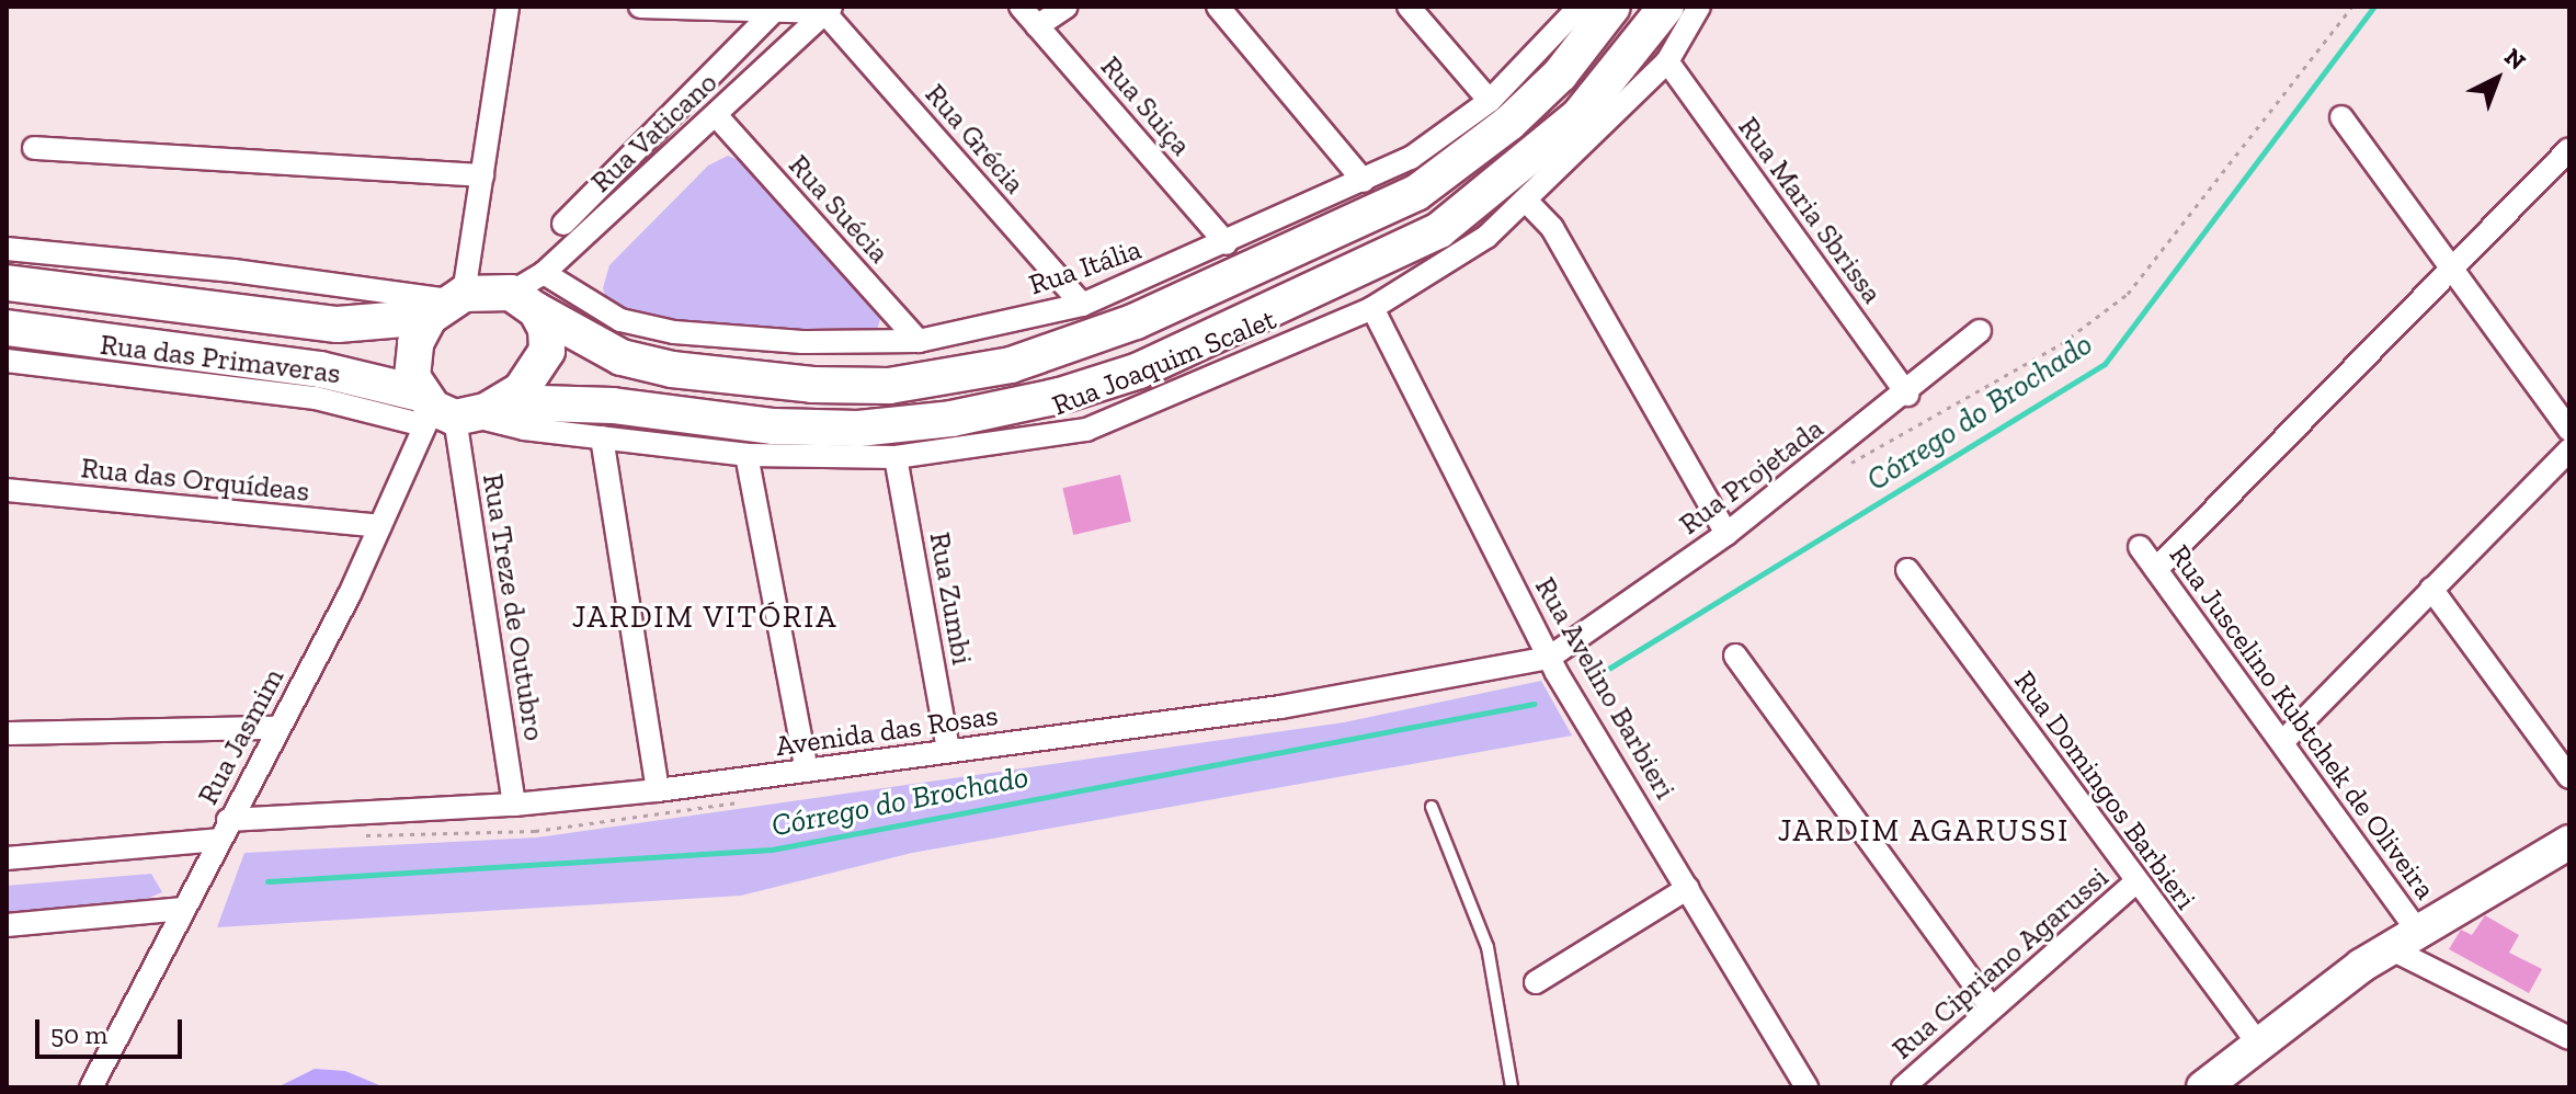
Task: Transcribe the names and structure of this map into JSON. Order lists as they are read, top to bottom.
{
  "streets": {
    "street": [
      "Rua Suiça",
      "Rua Vaticano",
      "Rua Grécia",
      "Rua Suécia",
      "Rua Maria Sbrissa",
      "Rua Itália",
      "Rua das Primaveras",
      "Rua Joaquim Scalet",
      "Rua Projetada",
      "Rua das Orquídeas",
      "Rua Zumbi",
      "Rua Treze de Outubro",
      "Rua Avelino Barbieri",
      "Rua Juscelino Kubtchek de Oliveira",
      "Avenida das Rosas",
      "Rua Jasmim",
      "Rua Domingos Barbieri",
      "Rua Cipriano Agarussi"
    ]
  },
  "crossings": [
    ["Rua Suiça", "Rua Itália"],
    ["Rua Vaticano", "Rua Grécia"],
    ["Rua Vaticano", "Rua Suécia"],
    ["Rua Vaticano", "Rua Itália"],
    ["Rua Vaticano", "Rua das Primaveras"],
    ["Rua Vaticano", "Rua Joaquim Scalet"],
    ["Rua Vaticano", "Rua Treze de Outubro"],
    ["Rua Vaticano", "Rua Jasmim"],
    ["Rua Grécia", "Rua Itália"],
    ["Rua Suécia", "Rua Itália"],
    ["Rua Maria Sbrissa", "Rua Joaquim Scalet"],
    ["Rua Maria Sbrissa", "Rua Projetada"],
    ["Rua das Primaveras", "Rua Joaquim Scalet"],
    ["Rua das Primaveras", "Rua Treze de Outubro"],
    ["Rua das Primaveras", "Rua Jasmim"],
    ["Rua Joaquim Scalet", "Rua Zumbi"],
    ["Rua Joaquim Scalet", "Rua Treze de Outubro"],
    ["Rua Joaquim Scalet", "Rua Avelino Barbieri"],
    ["Rua Joaquim Scalet", "Rua Jasmim"],
    ["Rua Projetada", "Rua Avelino Barbieri"],
    ["Rua Projetada", "Avenida das Rosas"],
    ["Rua das Orquídeas", "Rua Jasmim"],
    ["Rua Zumbi", "Avenida das Rosas"],
    ["Rua Treze de Outubro", "Avenida das Rosas"],
    ["Rua Treze de Outubro", "Rua Jasmim"],
    ["Rua Avelino Barbieri", "Avenida das Rosas"],
    ["Avenida das Rosas", "Rua Jasmim"],
    ["Rua Domingos Barbieri", "Rua Cipriano Agarussi"]
  ],
  "districts": ["JARDIM VITÓRIA", "JARDIM AGARUSSI"],
  "water": ["Córrego do Brochado"],
  "scale_bar": "50 m",
  "north": "top right"
}
